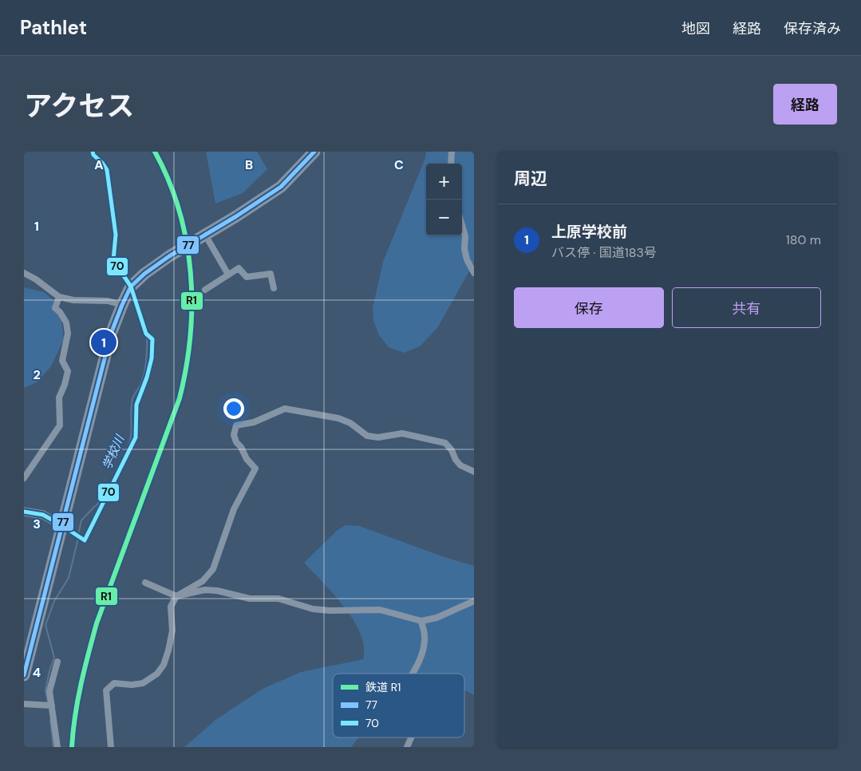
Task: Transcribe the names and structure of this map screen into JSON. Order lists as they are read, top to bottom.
{
  "water": ["学校川"],
  "lines": ["rail line R1", "transit line 77", "transit line 70"],
  "legend": ["鉄道 R1", "77", "70"],
  "page": {
    "header": "Pathlet",
    "nav": ["地図", "経路", "保存済み"],
    "title": "アクセス",
    "buttons": [
      "経路",
      ["保存", "共有"]
    ],
    "heading": "周辺",
    "map_buttons": ["+", "−"],
    "list": [
      {
        "mark": "1",
        "name": "上原学校前",
        "note": "バス停 · 国道183号",
        "value": "180 m"
      }
    ],
    "pins": "1"
  },
  "grid": {
    "columns": ["A", "B", "C"],
    "rows": [
      "1",
      "2",
      "3",
      "4"
    ]
  }
}
